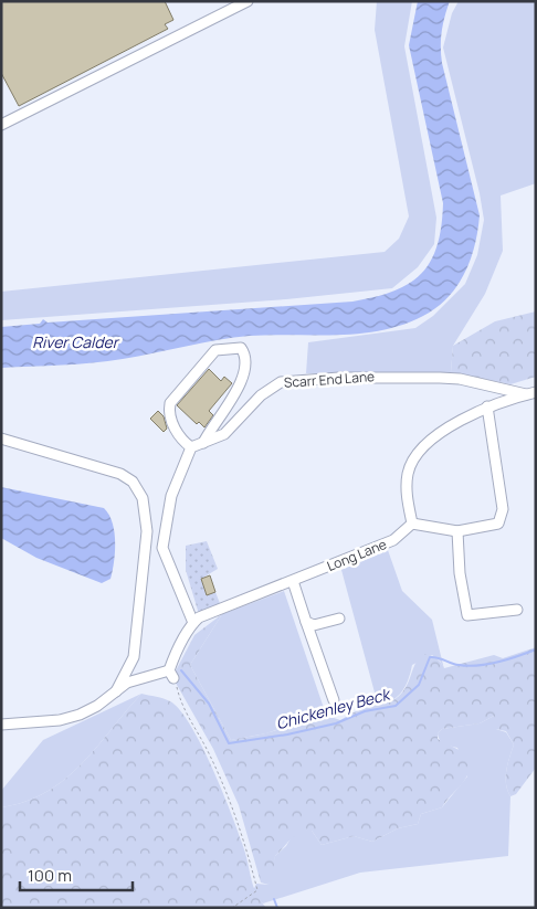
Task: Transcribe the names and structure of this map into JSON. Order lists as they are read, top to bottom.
{
  "streets": {
    "street": ["Scarr End Lane", "Long Lane"]
  },
  "water": ["River Calder", "Chickenley Beck"],
  "scale_bar": "100 m"
}
